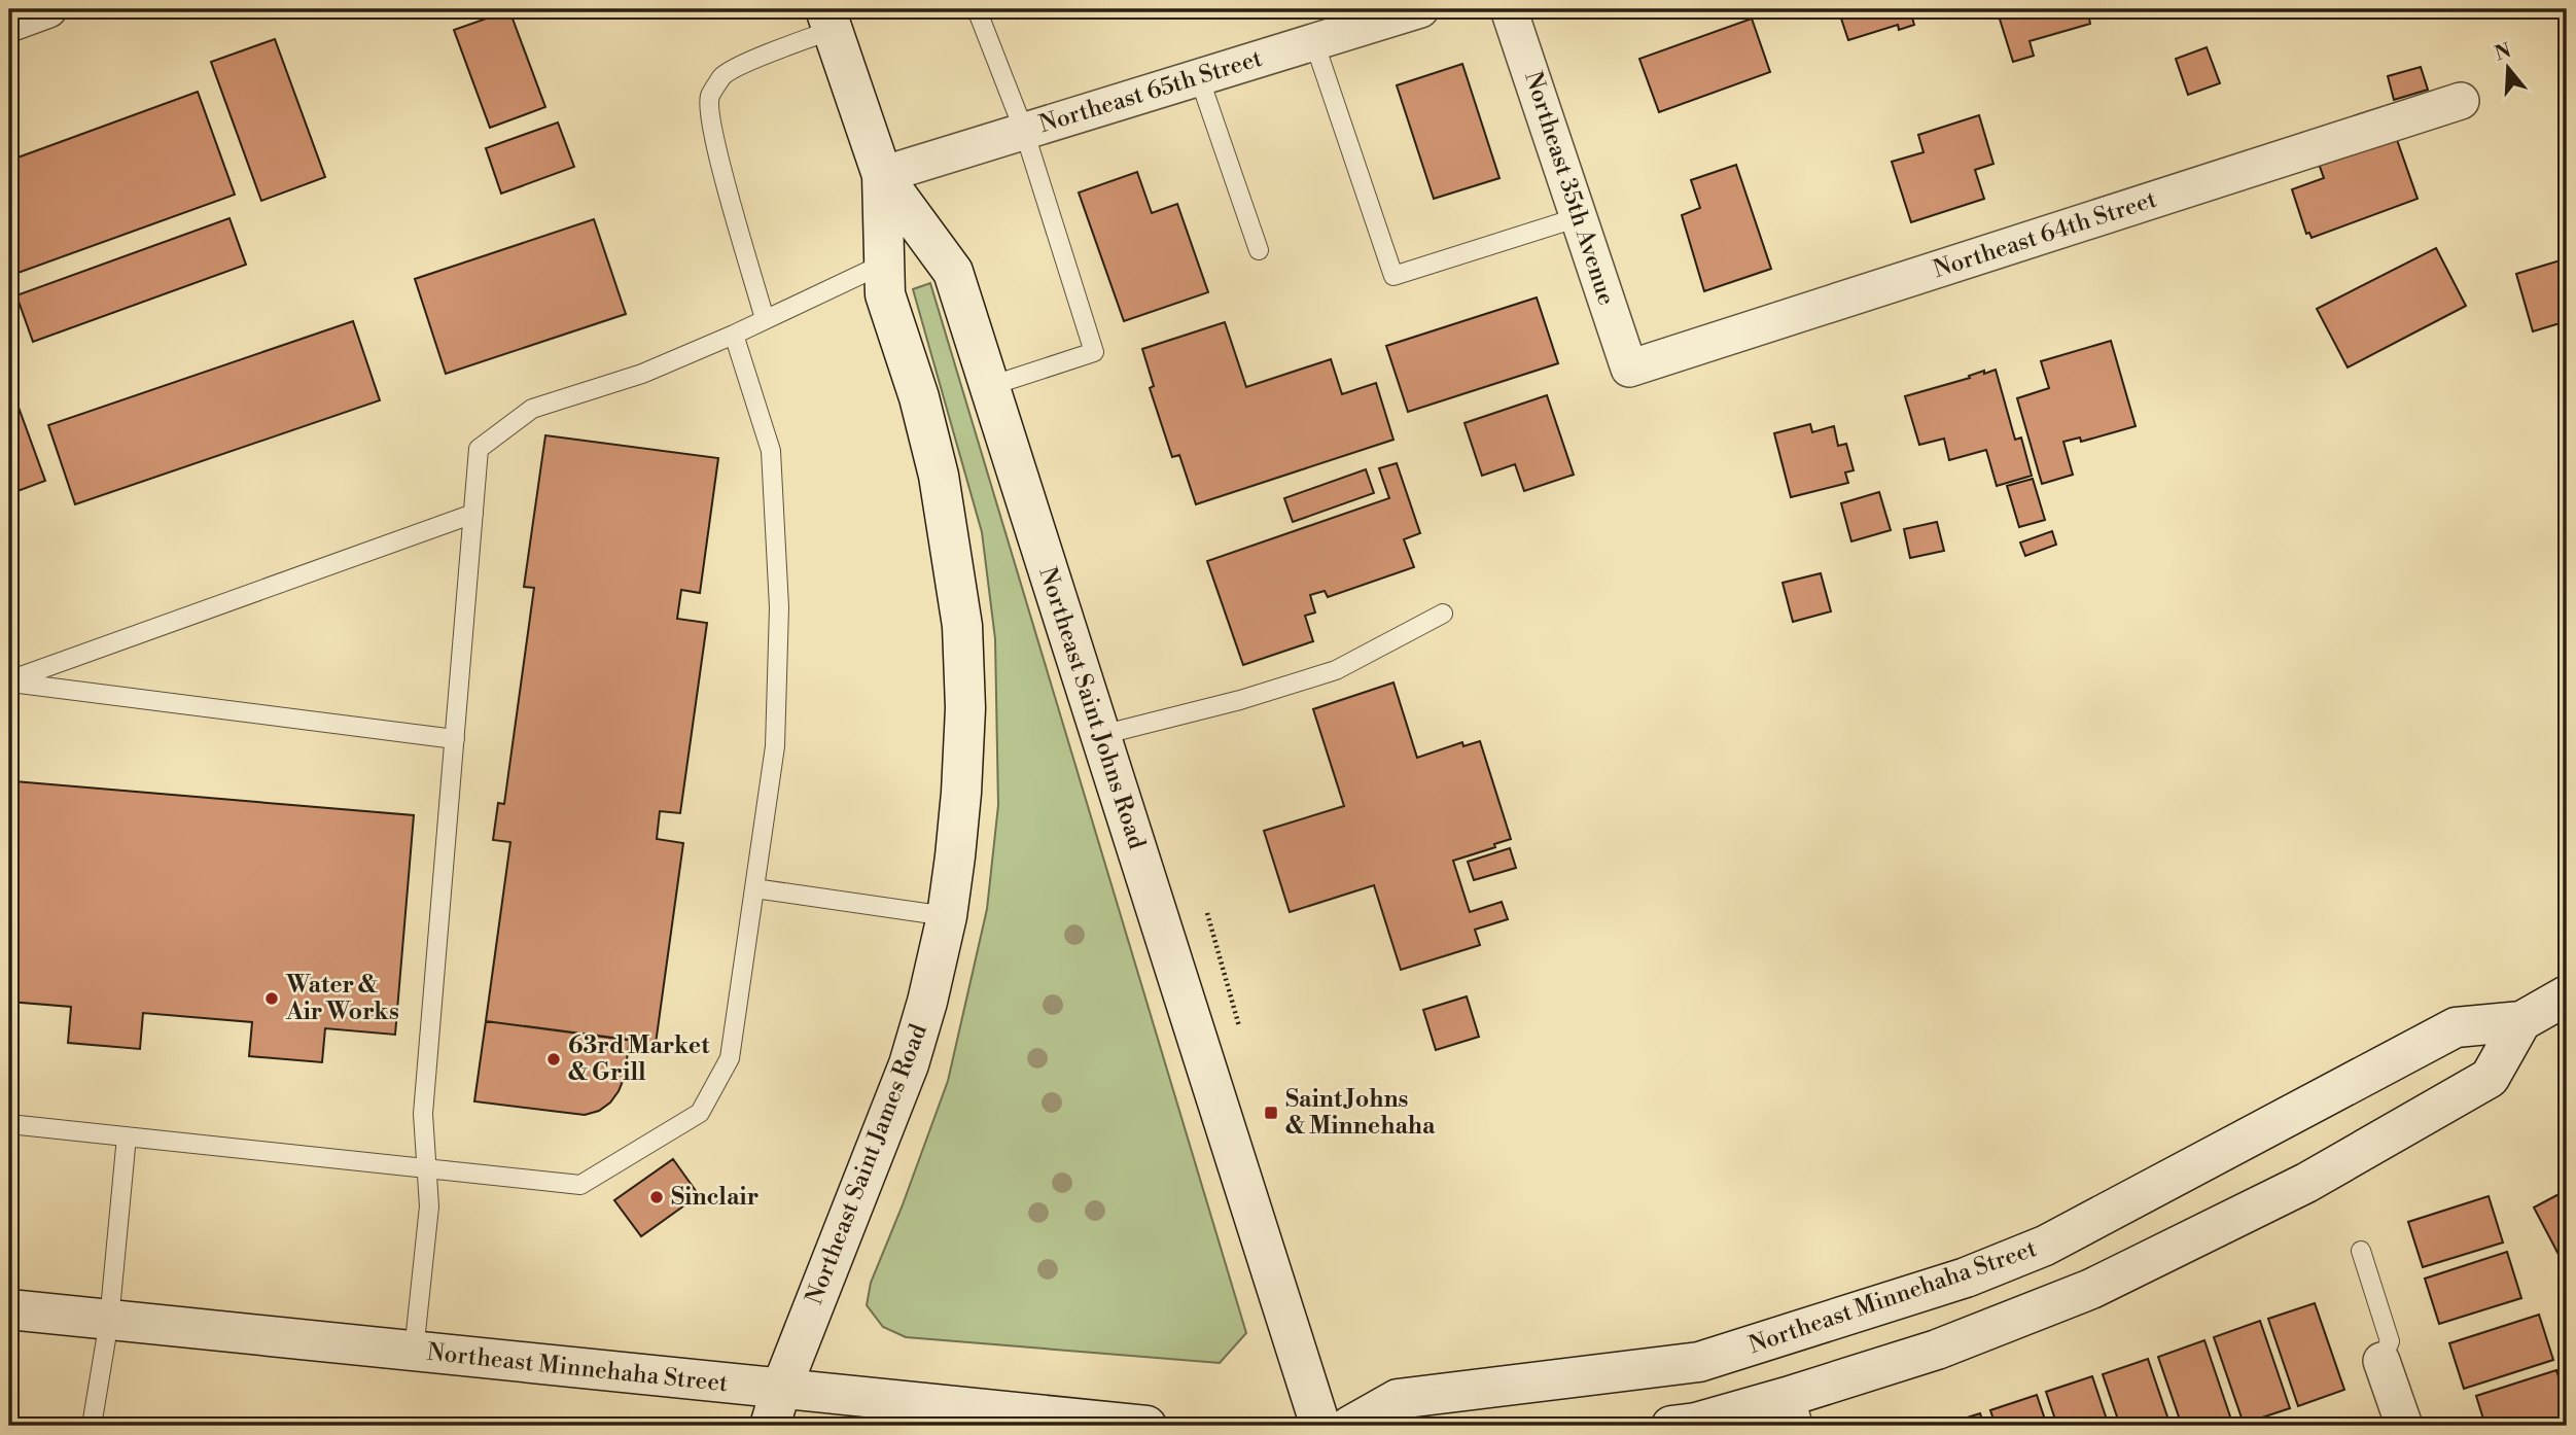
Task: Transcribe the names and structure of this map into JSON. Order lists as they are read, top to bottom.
{
  "streets": {
    "main road": ["Northeast Saint Johns Road", "Northeast Saint James Road", "Northeast Minnehaha Street"],
    "street": ["Northeast 65th Street", "Northeast 35th Avenue", "Northeast 64th Street"]
  },
  "crossings": [
    ["Northeast 65th Street", "Northeast Saint Johns Road"],
    ["Northeast 65th Street", "Northeast Saint James Road"],
    ["Northeast 35th Avenue", "Northeast 64th Street"],
    ["Northeast Saint Johns Road", "Northeast Saint James Road"],
    ["Northeast Saint James Road", "Northeast Minnehaha Street"]
  ],
  "places": {
    "other": ["Water & Air Works", "63rd Market & Grill", "Sinclair"],
    "transit": ["Saint Johns & Minnehaha"]
  },
  "north": "top"
}
